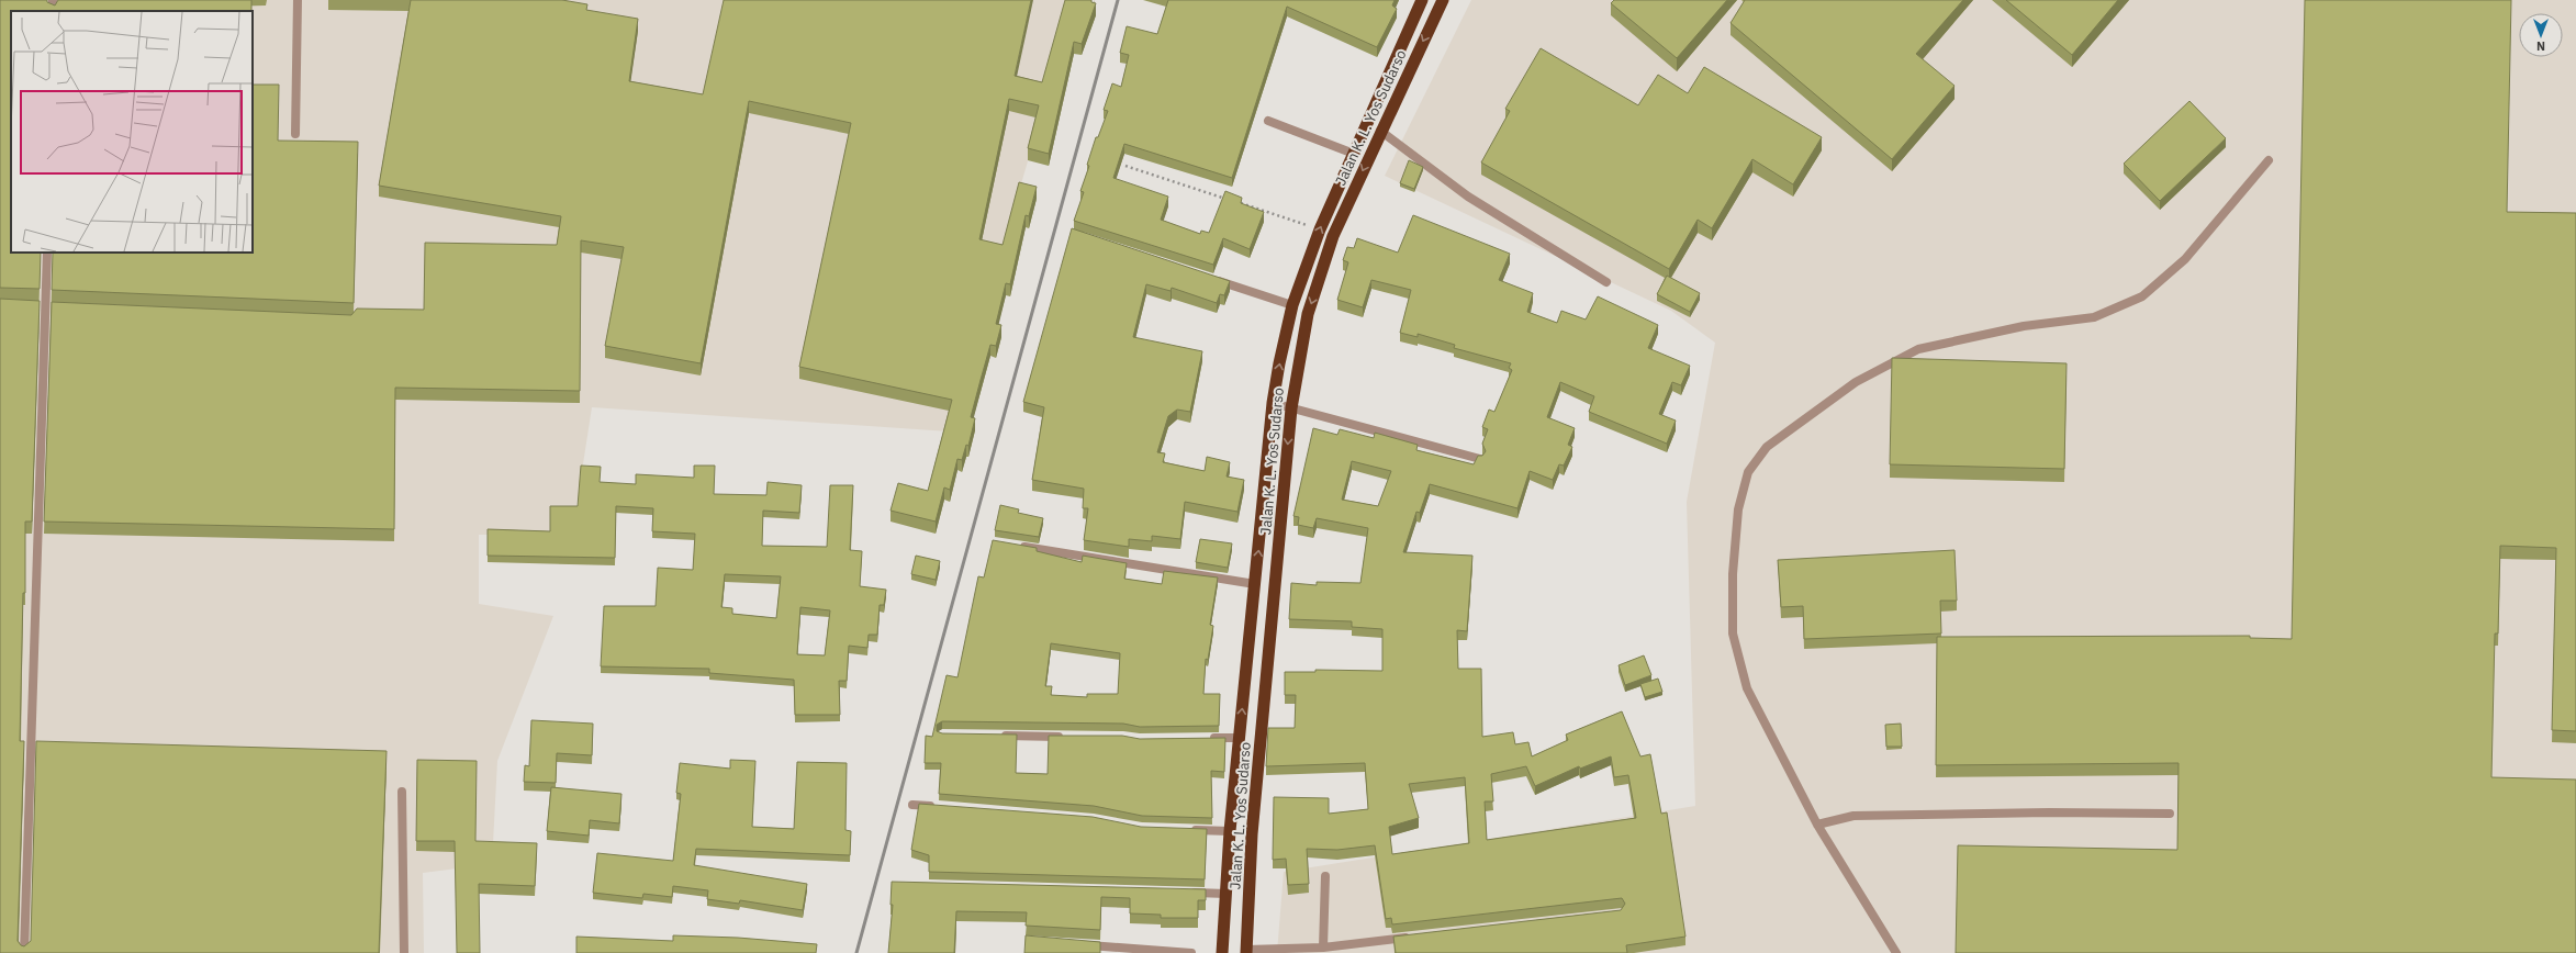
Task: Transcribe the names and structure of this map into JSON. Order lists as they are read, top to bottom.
{
  "streets": {
    "highway": ["Jalan K. L. Yos Sudarso"]
  },
  "north": "bottom"
}
